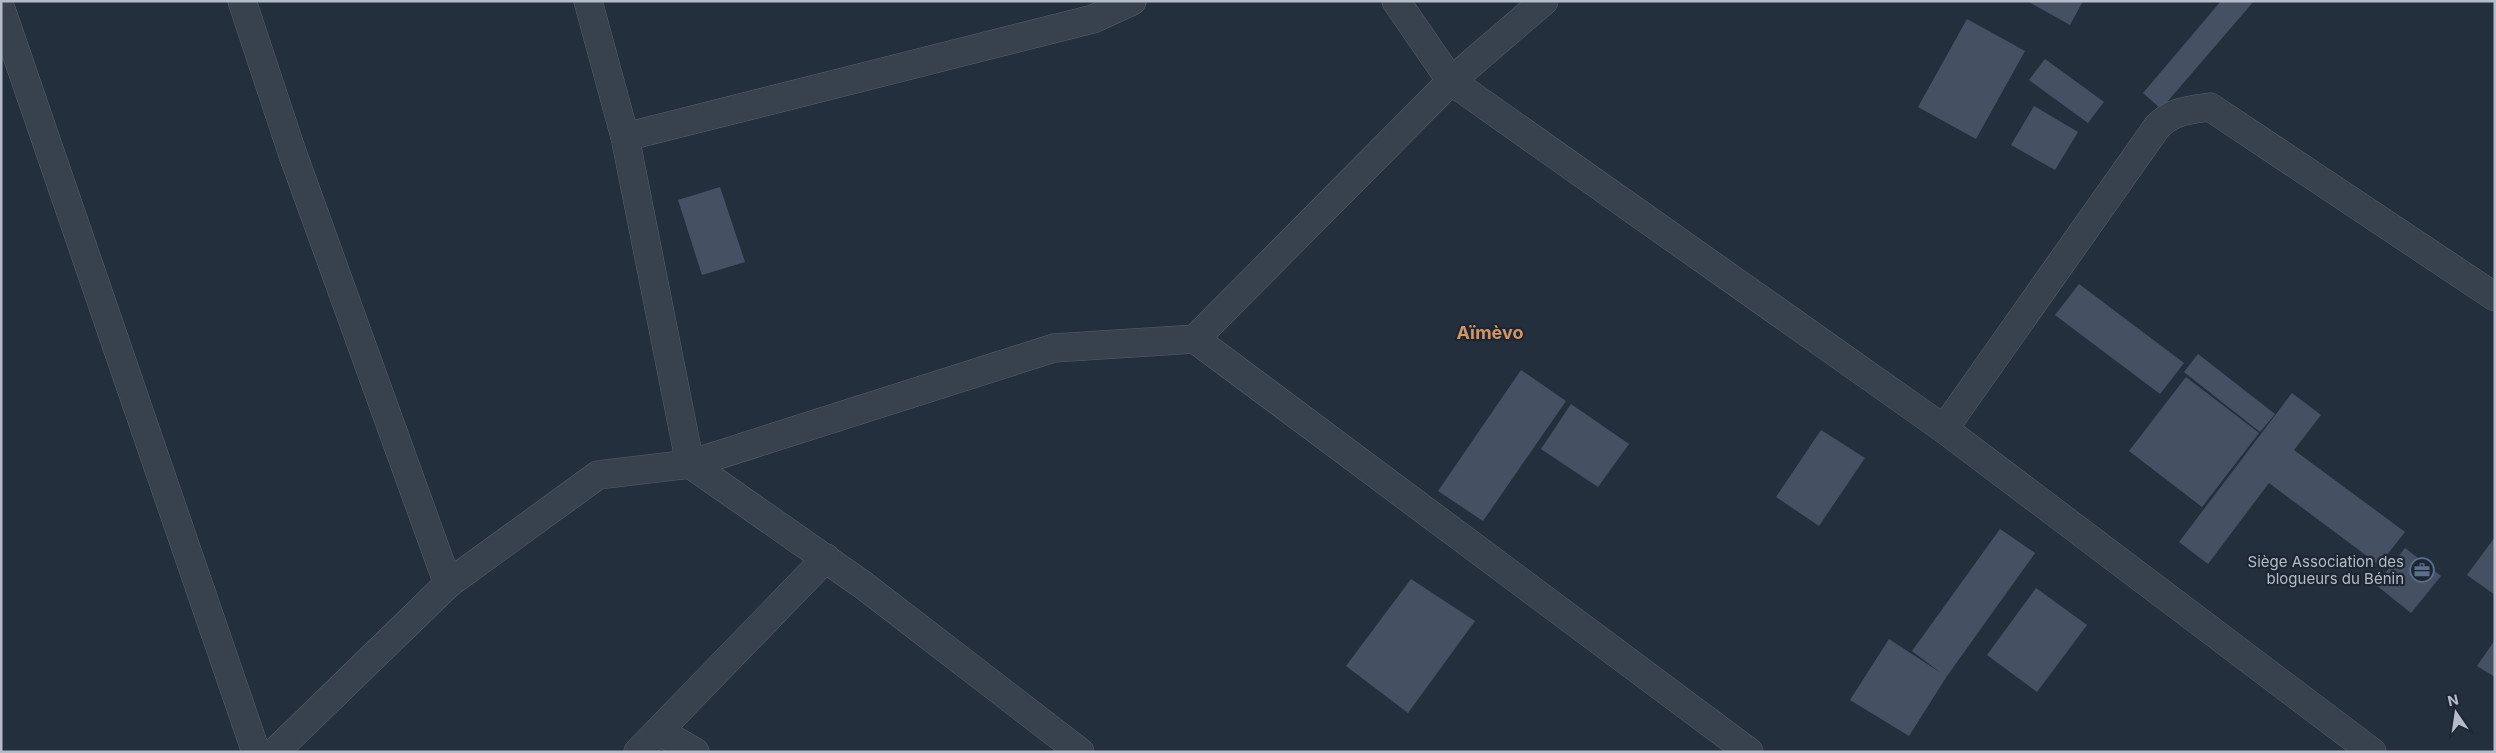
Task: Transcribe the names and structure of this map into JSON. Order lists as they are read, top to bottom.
{
  "districts": ["Aïmèvo"],
  "places": {
    "office": ["Siège Association des blogueurs du Bénin"]
  },
  "north": "top"
}
